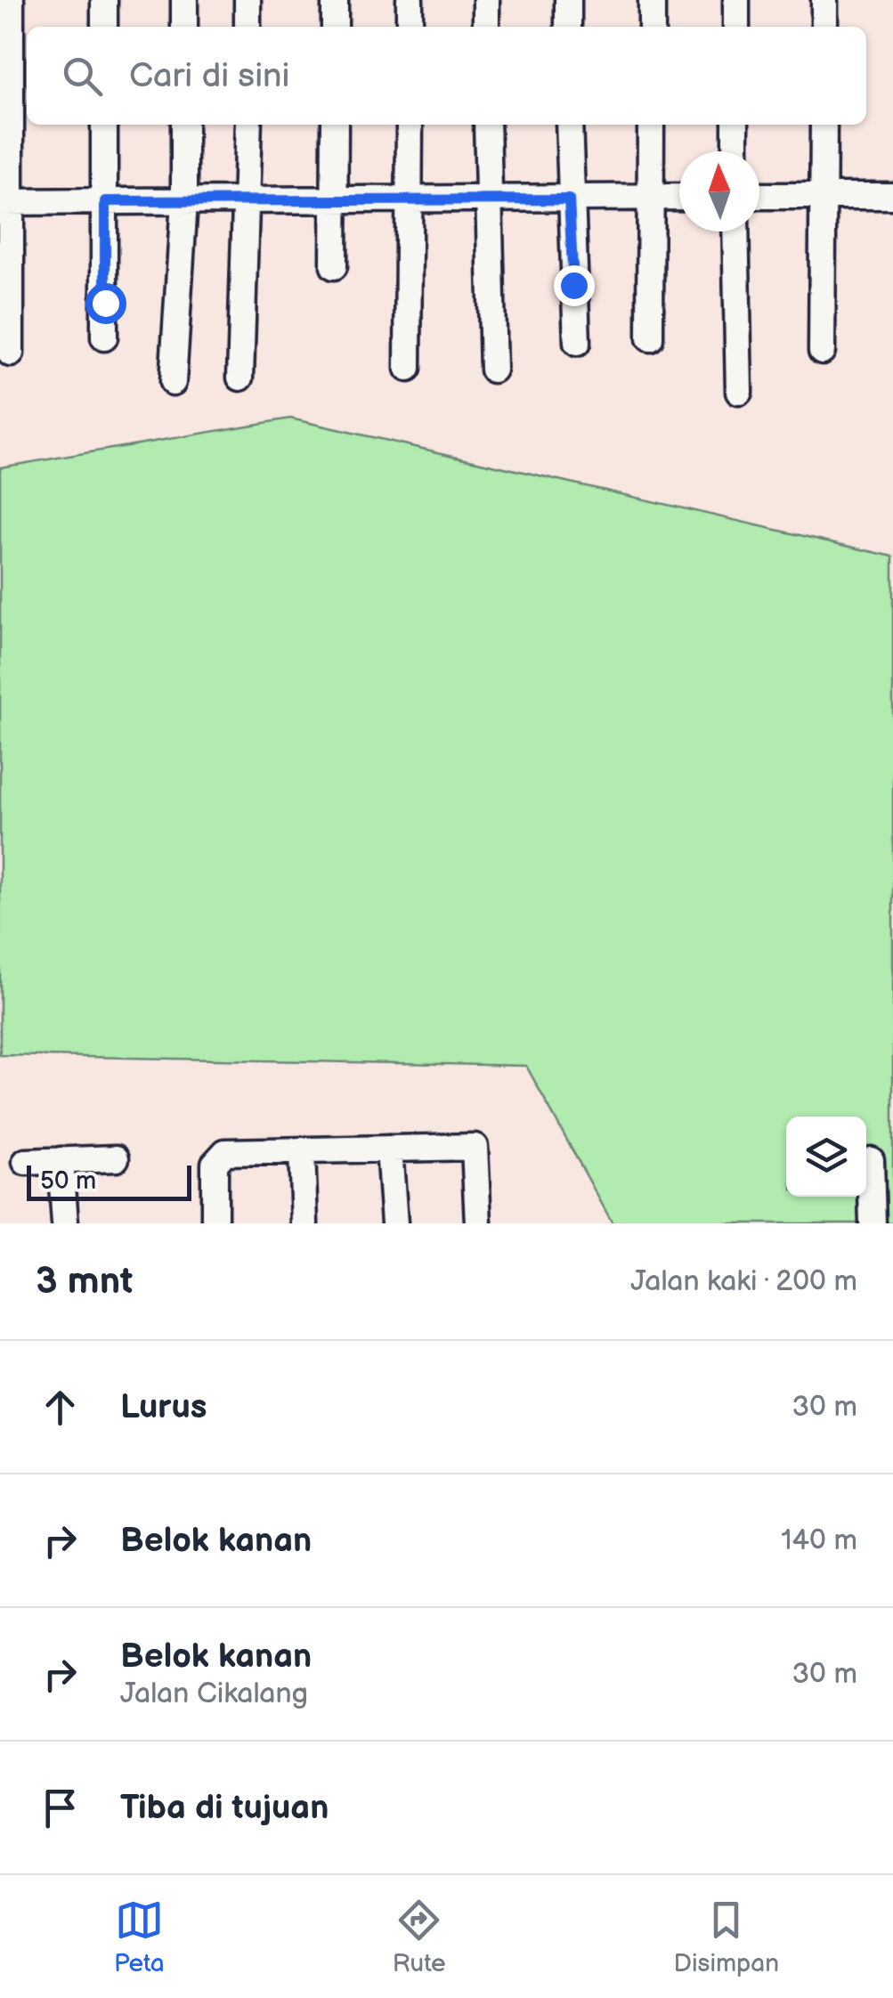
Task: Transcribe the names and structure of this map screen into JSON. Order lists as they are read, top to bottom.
{
  "scale_bar": "50 m",
  "north": "top",
  "page": {
    "search": "Cari di sini",
    "scale": "50 m",
    "heading": ["3 mnt", "Jalan kaki · 200 m"],
    "list": [
      ["Lurus", "30 m"],
      ["Belok kanan", "140 m"],
      ["Belok kanan", "Jalan Cikalang", "30 m"],
      "Tiba di tujuan"
    ],
    "nav": ["Peta", "Rute", "Disimpan"]
  }
}
